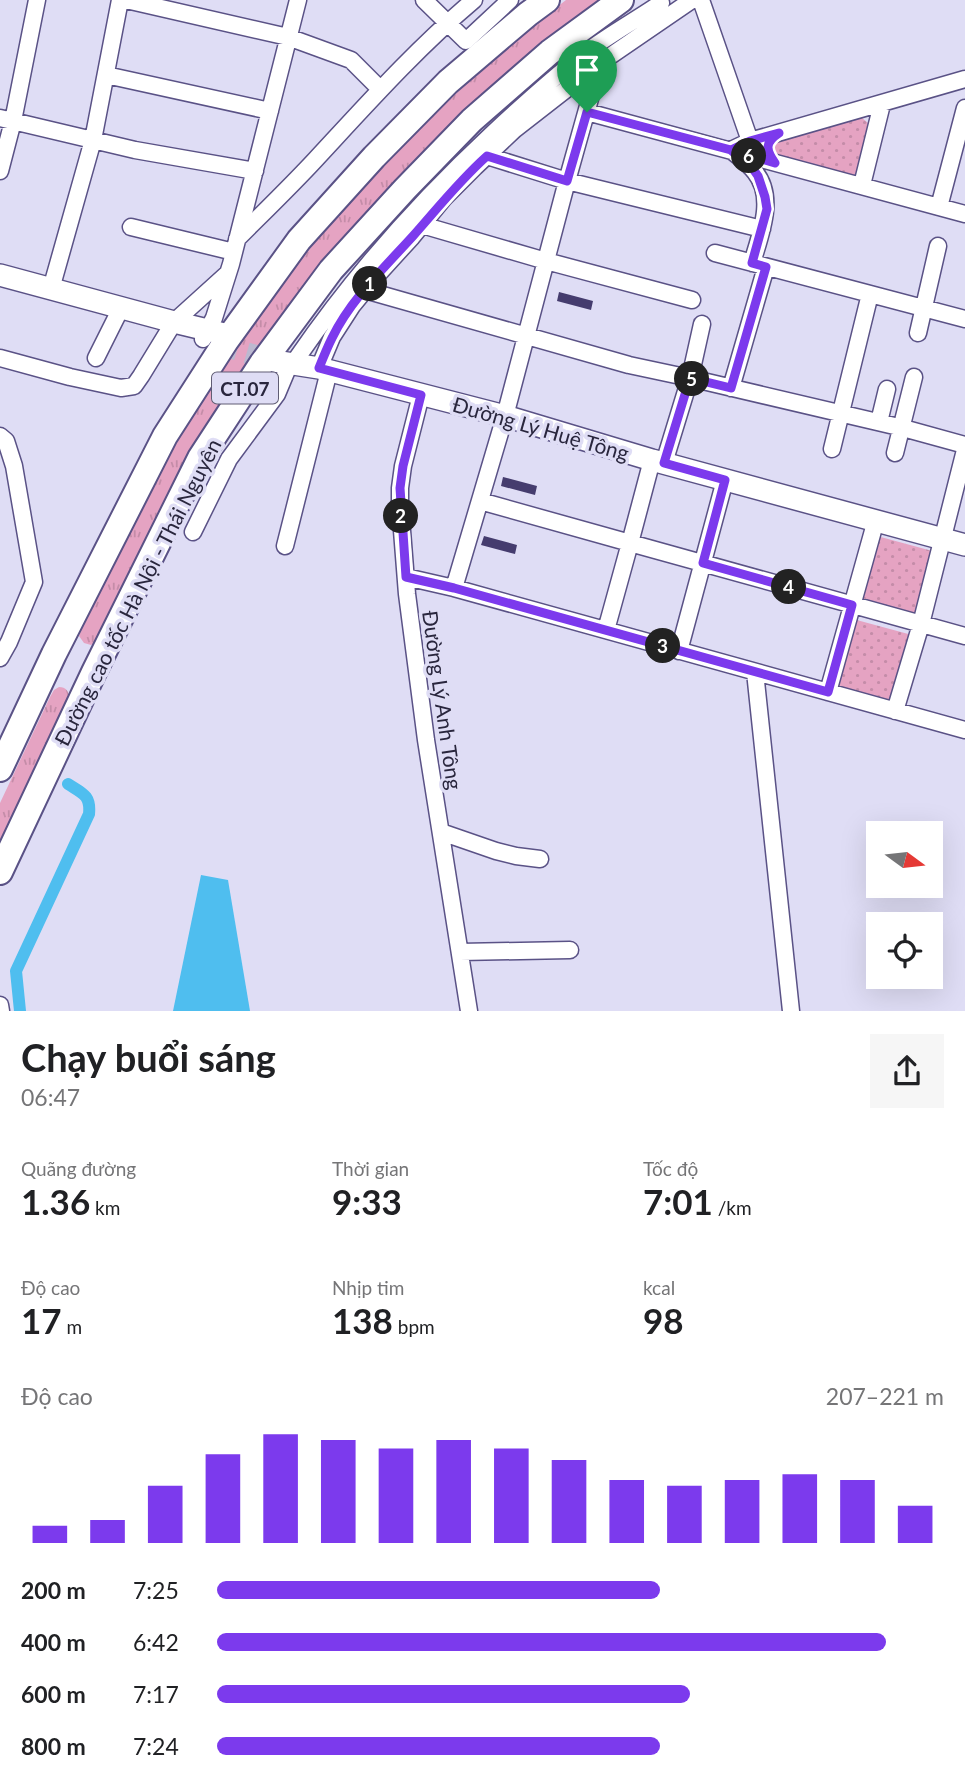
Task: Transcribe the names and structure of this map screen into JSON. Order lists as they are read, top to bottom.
{
  "streets": {
    "highway": ["CT.07", "Đường cao tốc Hà Nội - Thái Nguyên"],
    "main road": ["Đường Lý Huệ Tông"],
    "street": ["Đường Lý Anh Tông"]
  },
  "crossings": [
    ["Đường Lý Huệ Tông", "Đường Lý Anh Tông"]
  ],
  "north": "right",
  "page": {
    "pins": [
      "6",
      "1",
      "5",
      "2",
      "4",
      "3"
    ],
    "heading": ["Chạy buổi sáng", "06:47"],
    "stats": [
      ["Quãng đường", "1.36 km"],
      ["Thời gian", "9:33"],
      ["Tốc độ", "7:01 /km"],
      ["Độ cao", "17 m"],
      ["Nhịp tim", "138 bpm"],
      ["kcal", "98"]
    ],
    "chart": ["Độ cao", "207–221 m"],
    "list": [
      {
        "name": "200 m",
        "note": "7:25"
      },
      {
        "name": "400 m",
        "note": "6:42"
      },
      {
        "name": "600 m",
        "note": "7:17"
      },
      {
        "name": "800 m",
        "note": "7:24"
      }
    ]
  }
}
